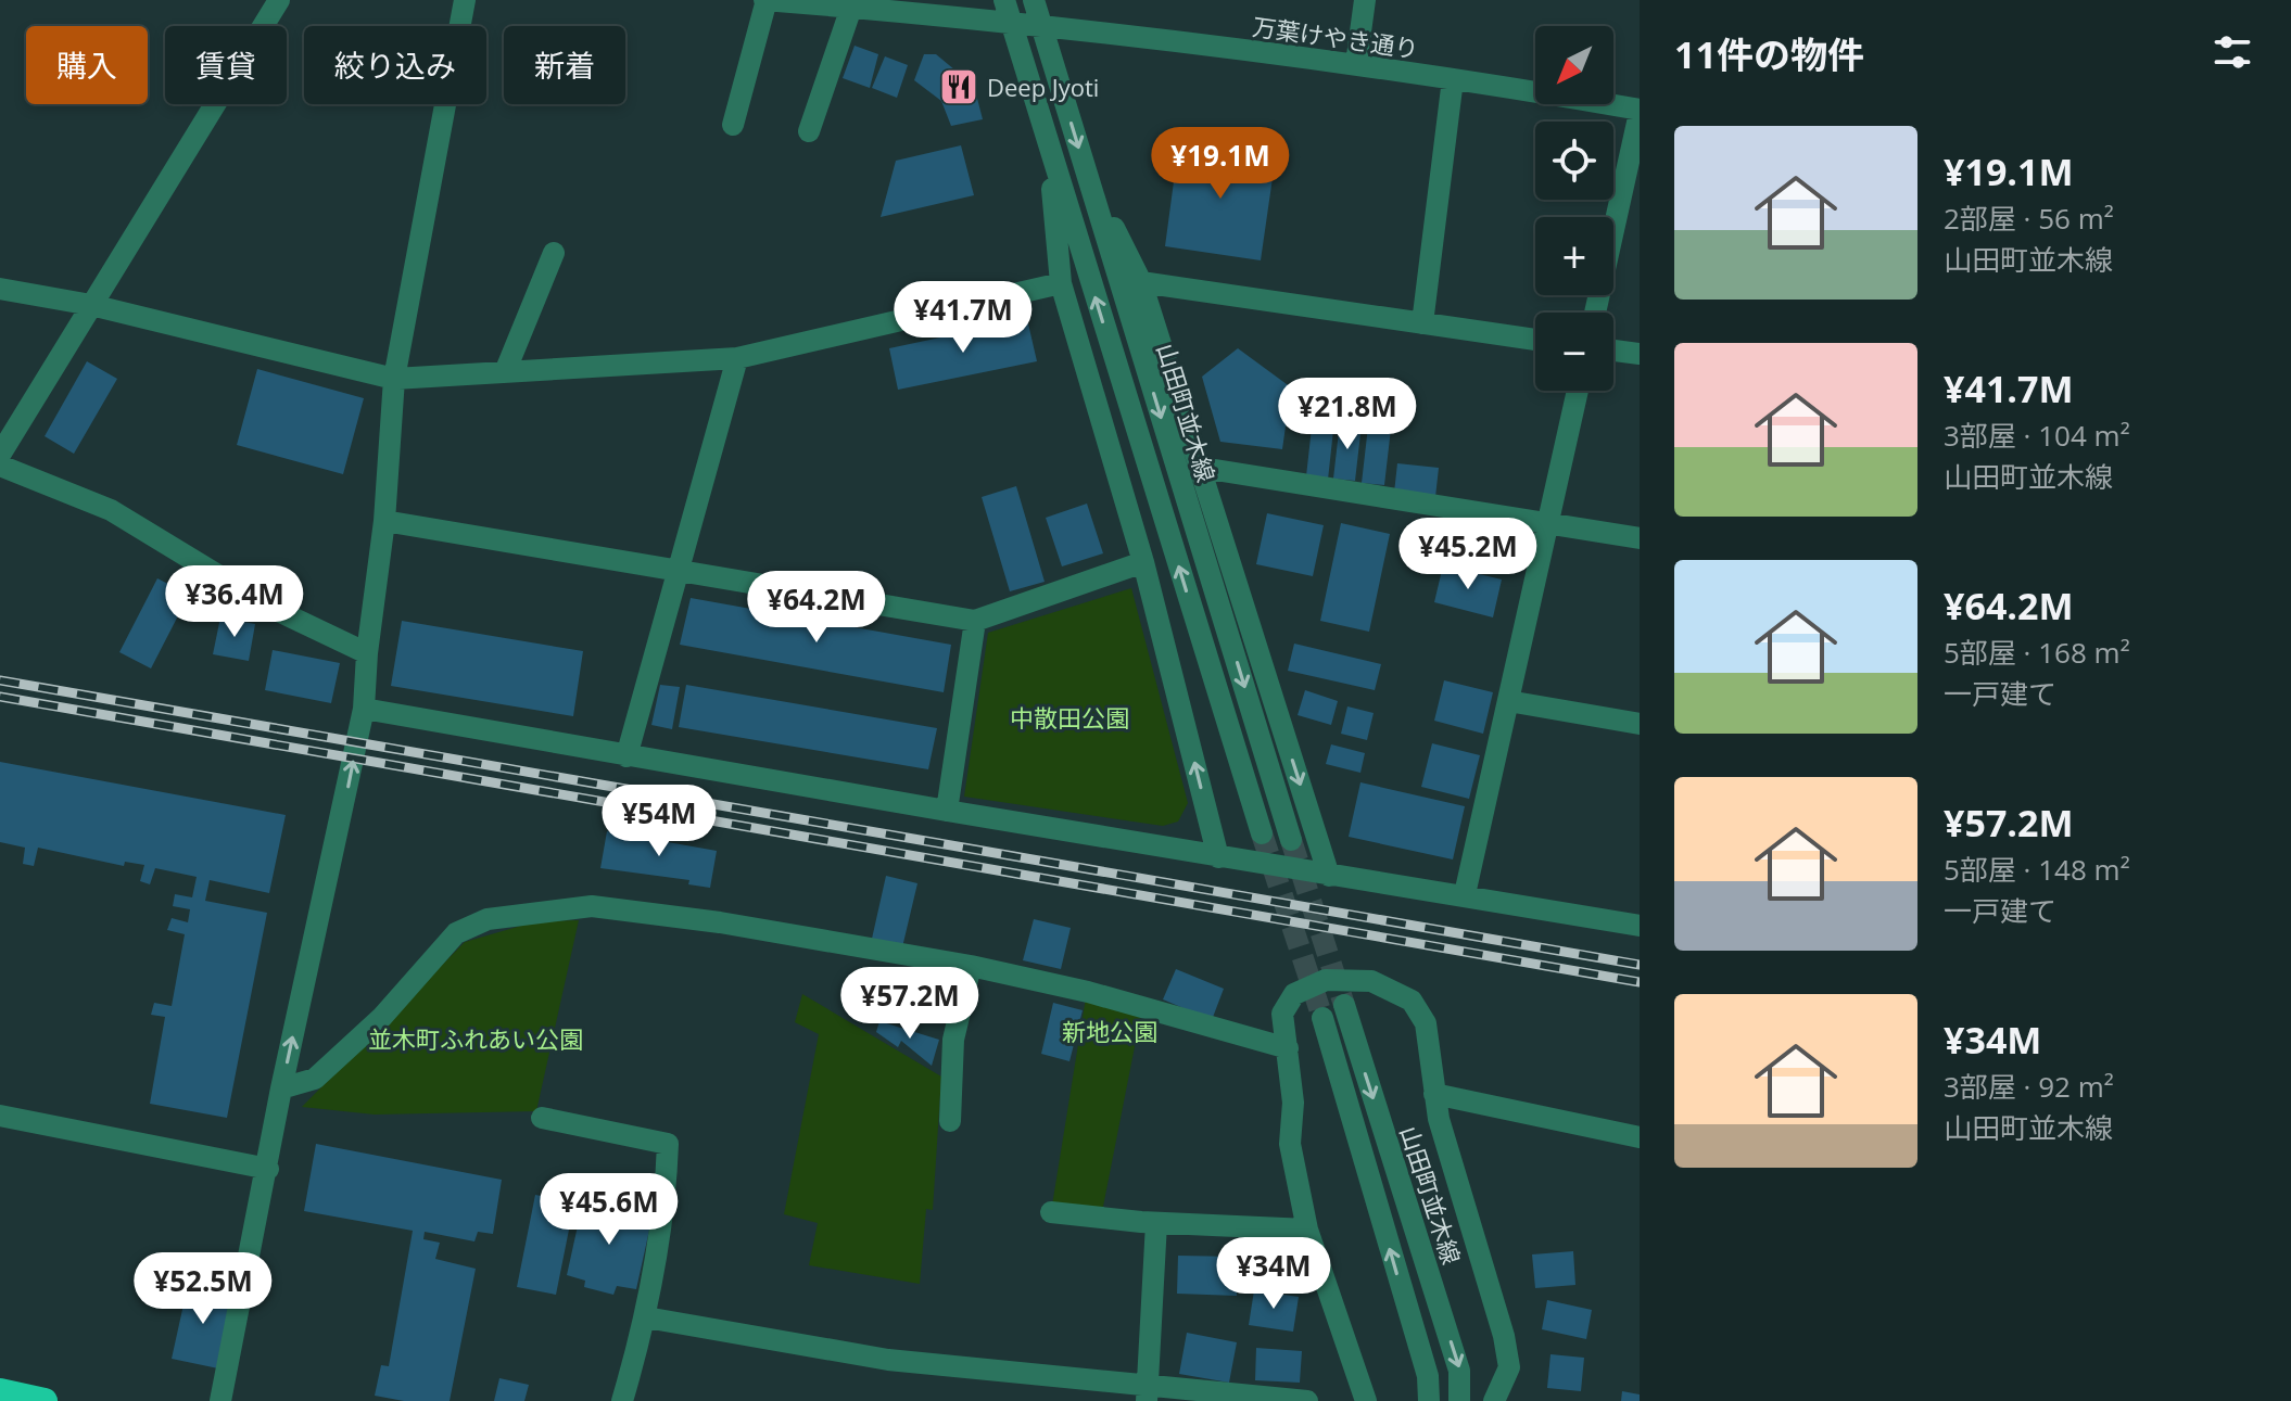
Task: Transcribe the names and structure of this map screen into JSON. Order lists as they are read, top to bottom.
{
  "streets": {
    "street": ["万葉けやき通り", "山田町並木線"]
  },
  "crossings": [
    ["万葉けやき通り", "山田町並木線"]
  ],
  "parks": ["中散田公園", "新地公園", "並木町ふれあい公園"],
  "places": {
    "restaurant": ["Deep Jyoti"]
  },
  "north": "bottom left",
  "page": {
    "heading": "11件の物件",
    "map_buttons": ["+", "−"],
    "chip": [
      "購入",
      "賃貸",
      "絞り込み",
      "新着"
    ],
    "list": [
      {
        "name": "¥19.1M",
        "note": "2部屋 · 56 m² · 山田町並木線"
      },
      {
        "name": "¥41.7M",
        "note": "3部屋 · 104 m² · 山田町並木線"
      },
      {
        "name": "¥64.2M",
        "note": "5部屋 · 168 m² · 一戸建て"
      },
      {
        "name": "¥57.2M",
        "note": "5部屋 · 148 m² · 一戸建て"
      },
      {
        "name": "¥34M",
        "note": "3部屋 · 92 m² · 山田町並木線"
      }
    ],
    "price": [
      "¥19.1M",
      "¥41.7M",
      "¥21.8M",
      "¥45.2M",
      "¥36.4M",
      "¥64.2M",
      "¥54M",
      "¥57.2M",
      "¥45.6M",
      "¥34M",
      "¥52.5M"
    ]
  }
}
